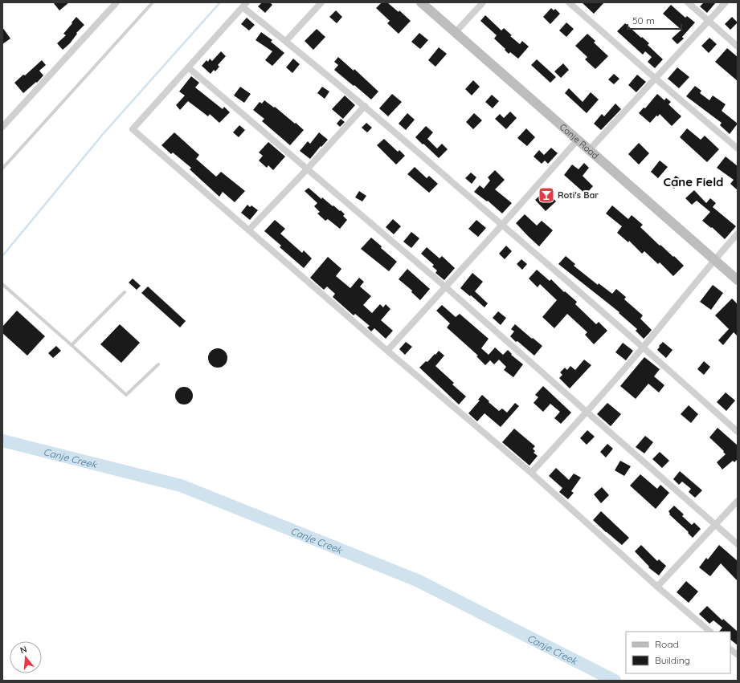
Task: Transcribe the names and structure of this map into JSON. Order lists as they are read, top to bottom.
{
  "streets": {
    "street": ["Canje Road"]
  },
  "districts": ["Cane Field"],
  "water": ["Canje Creek"],
  "places": {
    "bar": ["Roti's Bar"]
  },
  "legend": ["Road", "Building"],
  "scale_bar": "50 m",
  "north": "top"
}
